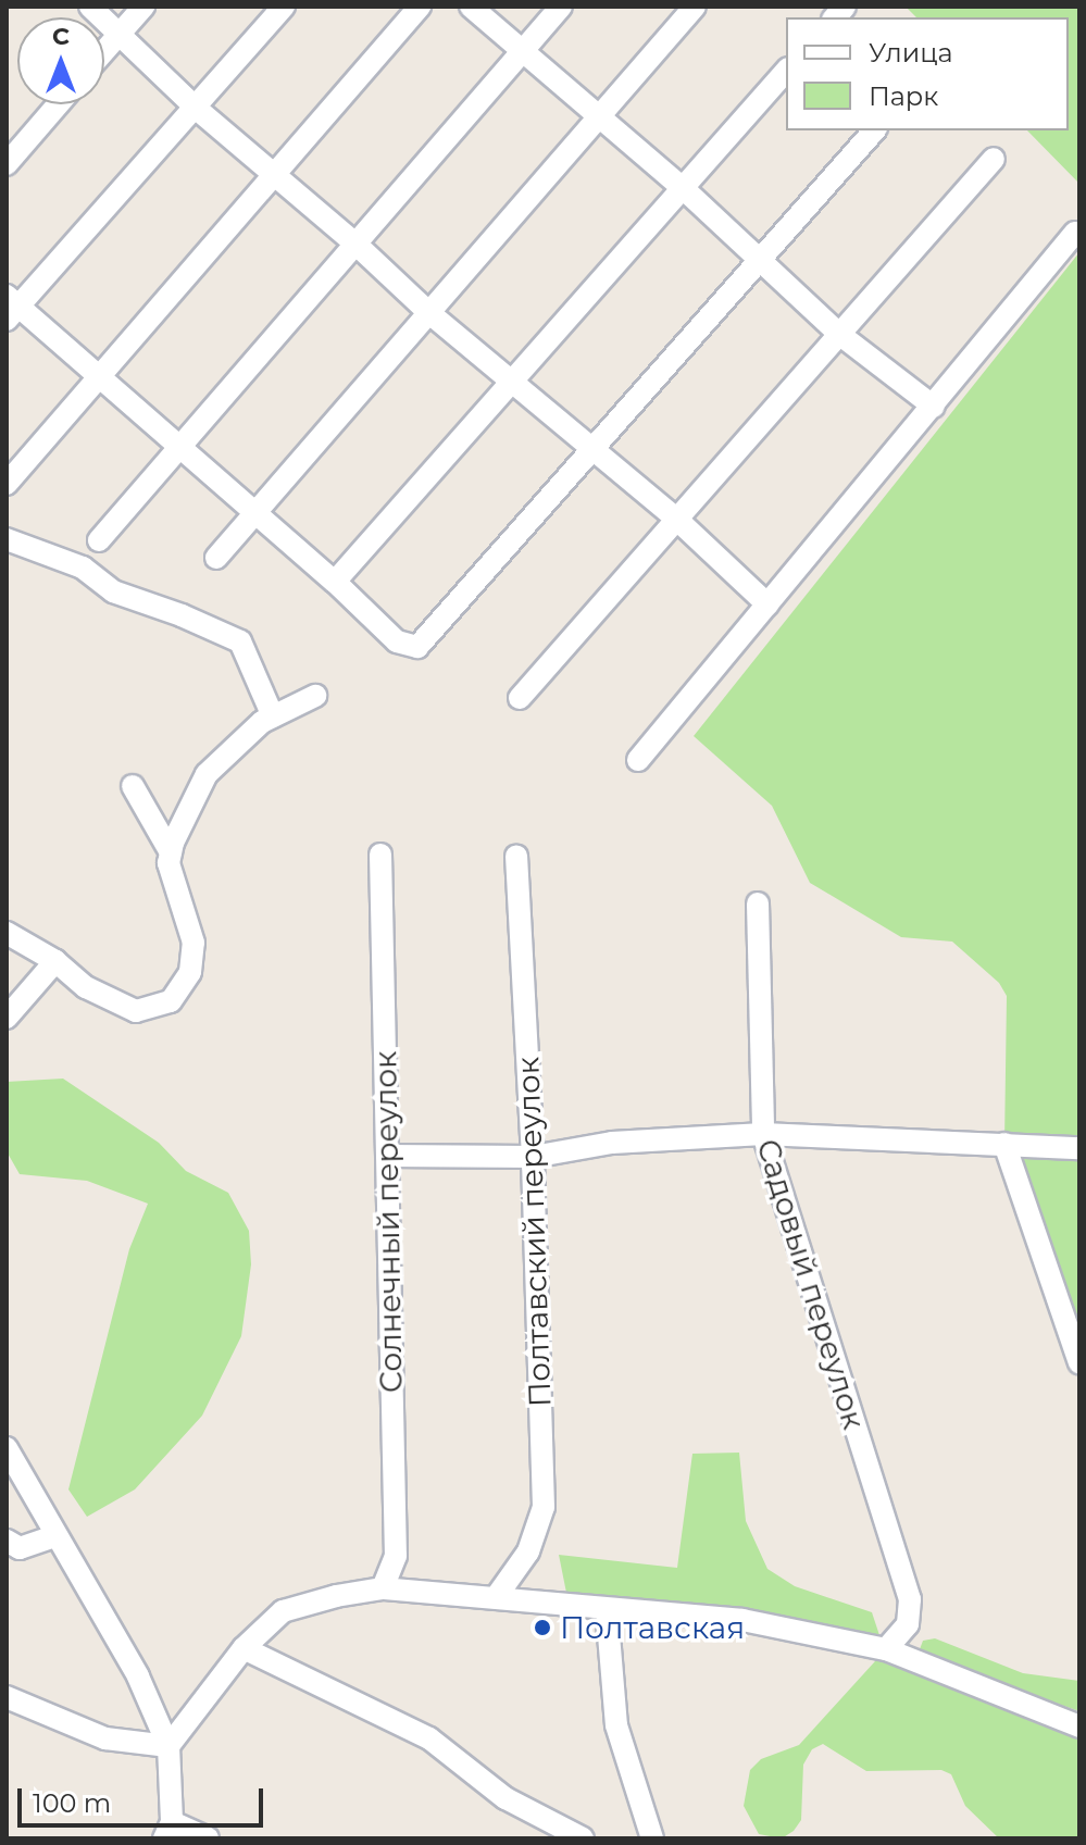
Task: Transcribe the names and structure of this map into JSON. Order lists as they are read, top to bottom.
{
  "streets": {
    "street": ["Солнечный переулок", "Полтавский переулок", "Садовый переулок"]
  },
  "places": ["Полтавская"],
  "legend": ["Улица", "Парк"],
  "scale_bar": "100 m",
  "north": "top"
}
